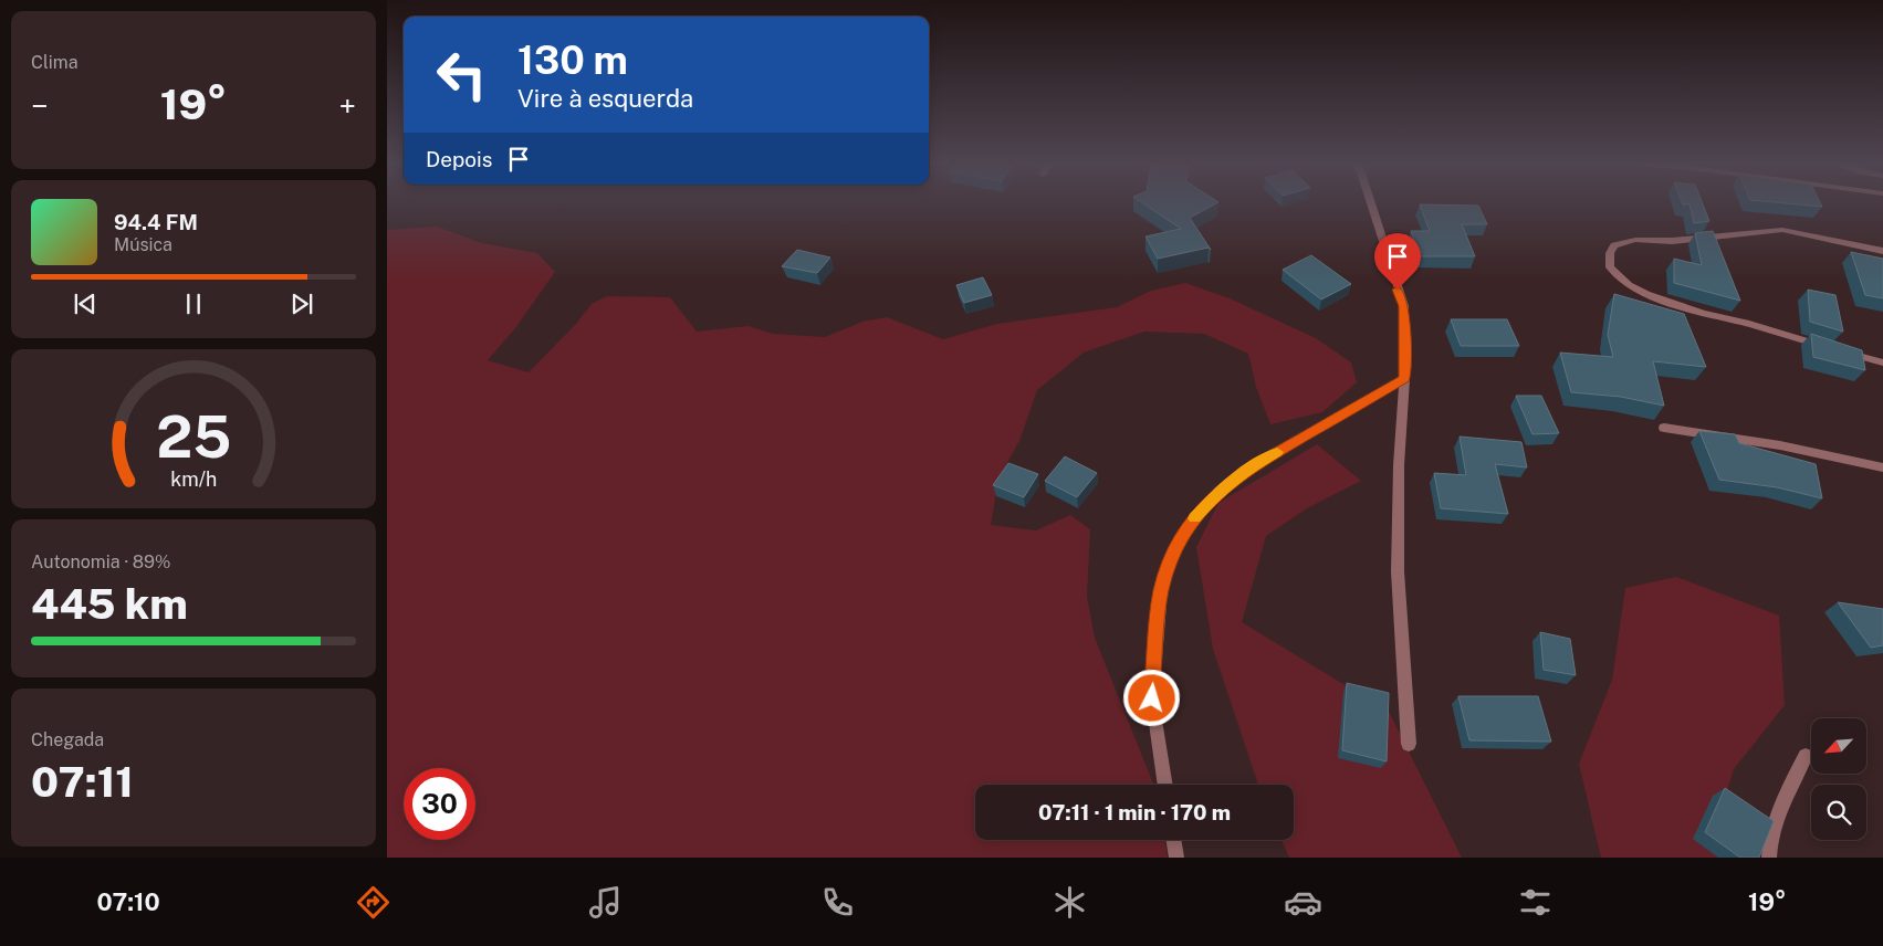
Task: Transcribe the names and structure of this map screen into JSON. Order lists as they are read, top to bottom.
{
  "north": "bottom left",
  "page": {
    "tile": [
      "Clima",
      ["Autonomia · 89%", "445 km"],
      ["Chegada", "07:11"]
    ],
    "turn": ["130 m", "Vire à esquerda"],
    "heat": ["−", "19°", "+"],
    "then": "Depois",
    "song": ["94.4 FM", "Música"],
    "limit": "30",
    "trip": "07:11 · 1 min · 170 m",
    "tabs": ["07:10", "19°"],
    "gauge": ["25", "km/h"]
  }
}
